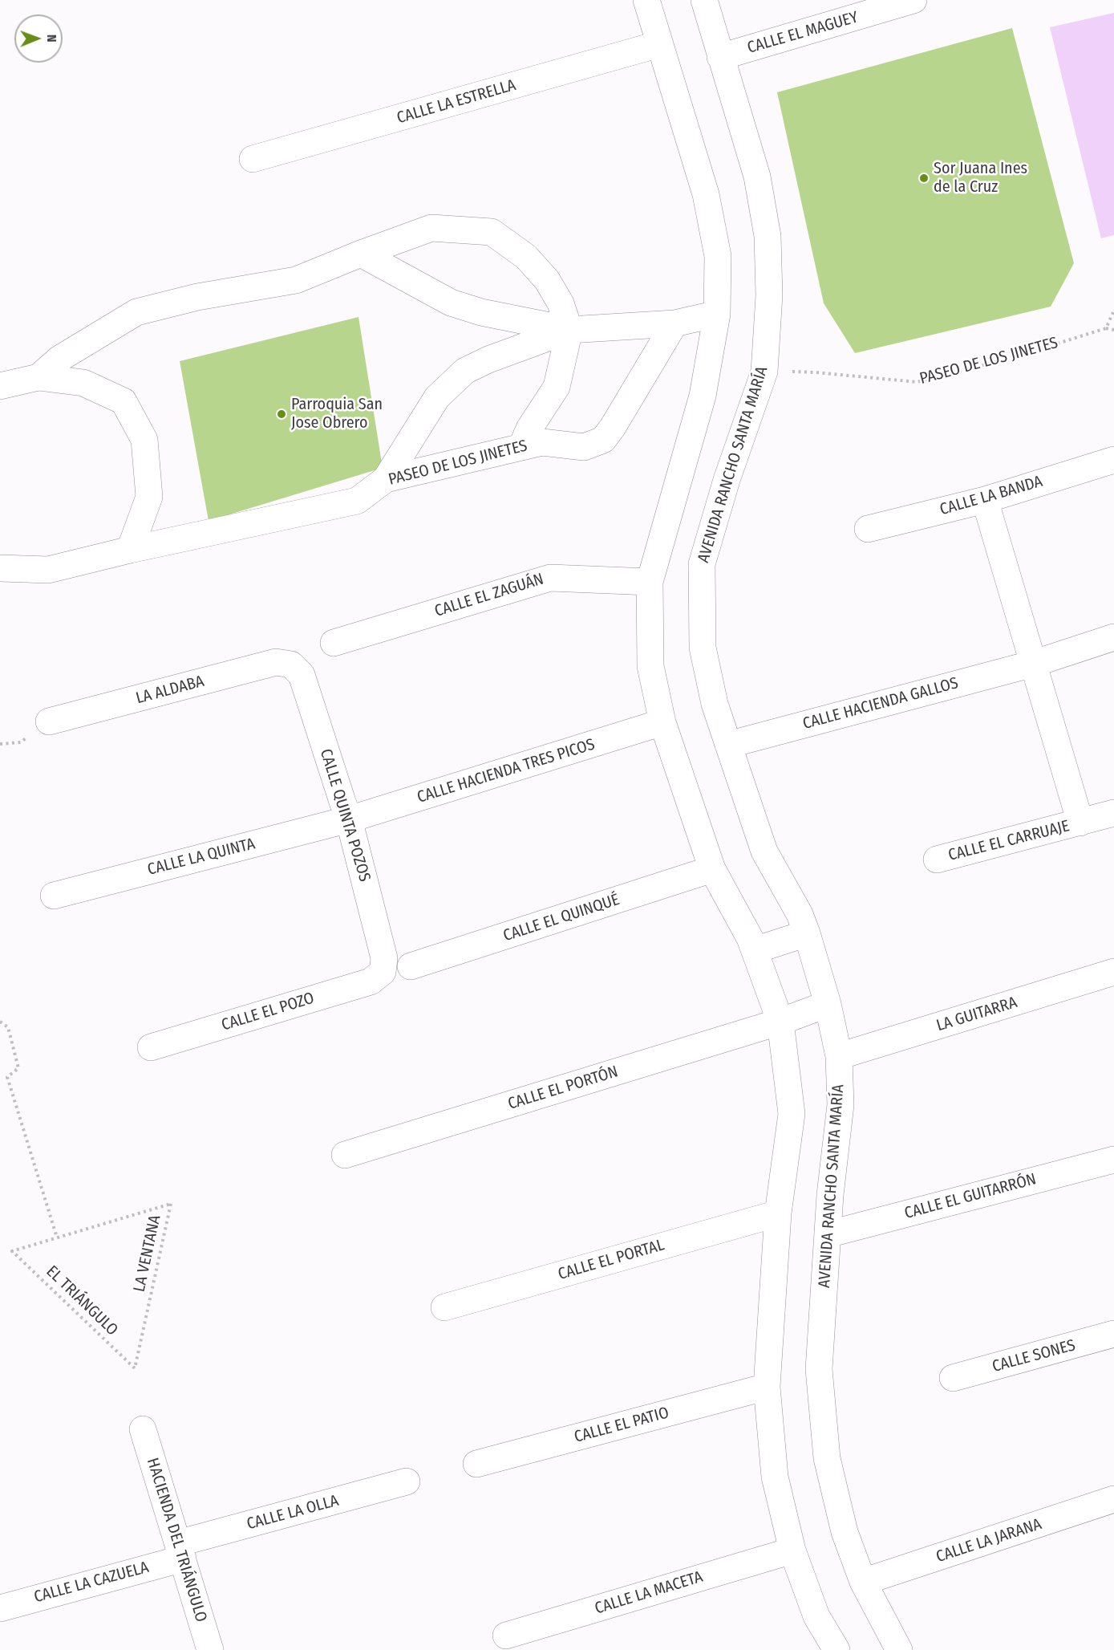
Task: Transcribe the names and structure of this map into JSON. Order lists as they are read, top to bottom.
{
  "streets": {
    "street": [
      "CALLE EL MAGUEY",
      "CALLE LA ESTRELLA",
      "PASEO DE LOS JINETES",
      "AVENIDA RANCHO SANTA MARÍA",
      "CALLE LA BANDA",
      "CALLE EL ZAGUÁN",
      "LA ALDABA",
      "CALLE HACIENDA GALLOS",
      "CALLE HACIENDA TRES PICOS",
      "CALLE QUINTA POZOS",
      "CALLE EL CARRUAJE",
      "CALLE LA QUINTA",
      "CALLE EL QUINQUÉ",
      "CALLE EL POZO",
      "LA GUITARRA",
      "CALLE EL PORTÓN",
      "CALLE EL GUITARRÓN",
      "CALLE EL PORTAL",
      "CALLE SONES",
      "CALLE EL PATIO",
      "CALLE LA OLLA",
      "HACIENDA DEL TRIÁNGULO",
      "CALLE LA JARANA",
      "CALLE LA CAZUELA",
      "CALLE LA MACETA"
    ],
    "path": ["LA VENTANA", "EL TRIÁNGULO"]
  },
  "crossings": [
    ["CALLE EL MAGUEY", "AVENIDA RANCHO SANTA MARÍA"],
    ["PASEO DE LOS JINETES", "AVENIDA RANCHO SANTA MARÍA"],
    ["AVENIDA RANCHO SANTA MARÍA", "CALLE HACIENDA GALLOS"],
    ["AVENIDA RANCHO SANTA MARÍA", "LA GUITARRA"],
    ["AVENIDA RANCHO SANTA MARÍA", "CALLE EL PORTÓN"],
    ["AVENIDA RANCHO SANTA MARÍA", "CALLE EL GUITARRÓN"],
    ["AVENIDA RANCHO SANTA MARÍA", "CALLE LA JARANA"],
    ["LA ALDABA", "CALLE QUINTA POZOS"],
    ["CALLE HACIENDA TRES PICOS", "CALLE QUINTA POZOS"],
    ["CALLE HACIENDA TRES PICOS", "CALLE LA QUINTA"],
    ["CALLE QUINTA POZOS", "CALLE LA QUINTA"],
    ["CALLE QUINTA POZOS", "CALLE EL POZO"],
    ["LA VENTANA", "EL TRIÁNGULO"],
    ["CALLE LA OLLA", "HACIENDA DEL TRIÁNGULO"],
    ["CALLE LA OLLA", "CALLE LA CAZUELA"],
    ["HACIENDA DEL TRIÁNGULO", "CALLE LA CAZUELA"]
  ],
  "places": ["Sor Juana Ines de la Cruz", "Parroquia San Jose Obrero"],
  "north": "right"
}
